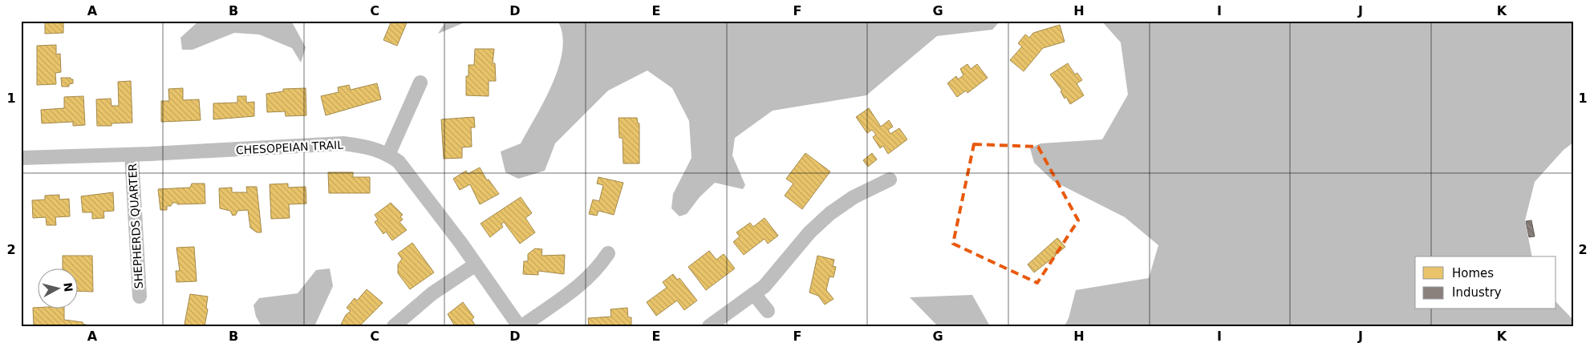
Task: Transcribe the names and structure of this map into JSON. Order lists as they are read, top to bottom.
{
  "streets": {
    "street": ["CHESOPEIAN TRAIL", "SHEPHERDS QUARTER"]
  },
  "crossings": [
    ["CHESOPEIAN TRAIL", "SHEPHERDS QUARTER"]
  ],
  "legend": ["Homes", "Industry"],
  "north": "right",
  "grid": {
    "columns": [
      "A",
      "B",
      "C",
      "D",
      "E",
      "F",
      "G",
      "H",
      "I",
      "J",
      "K"
    ],
    "rows": ["1", "2"]
  }
}
